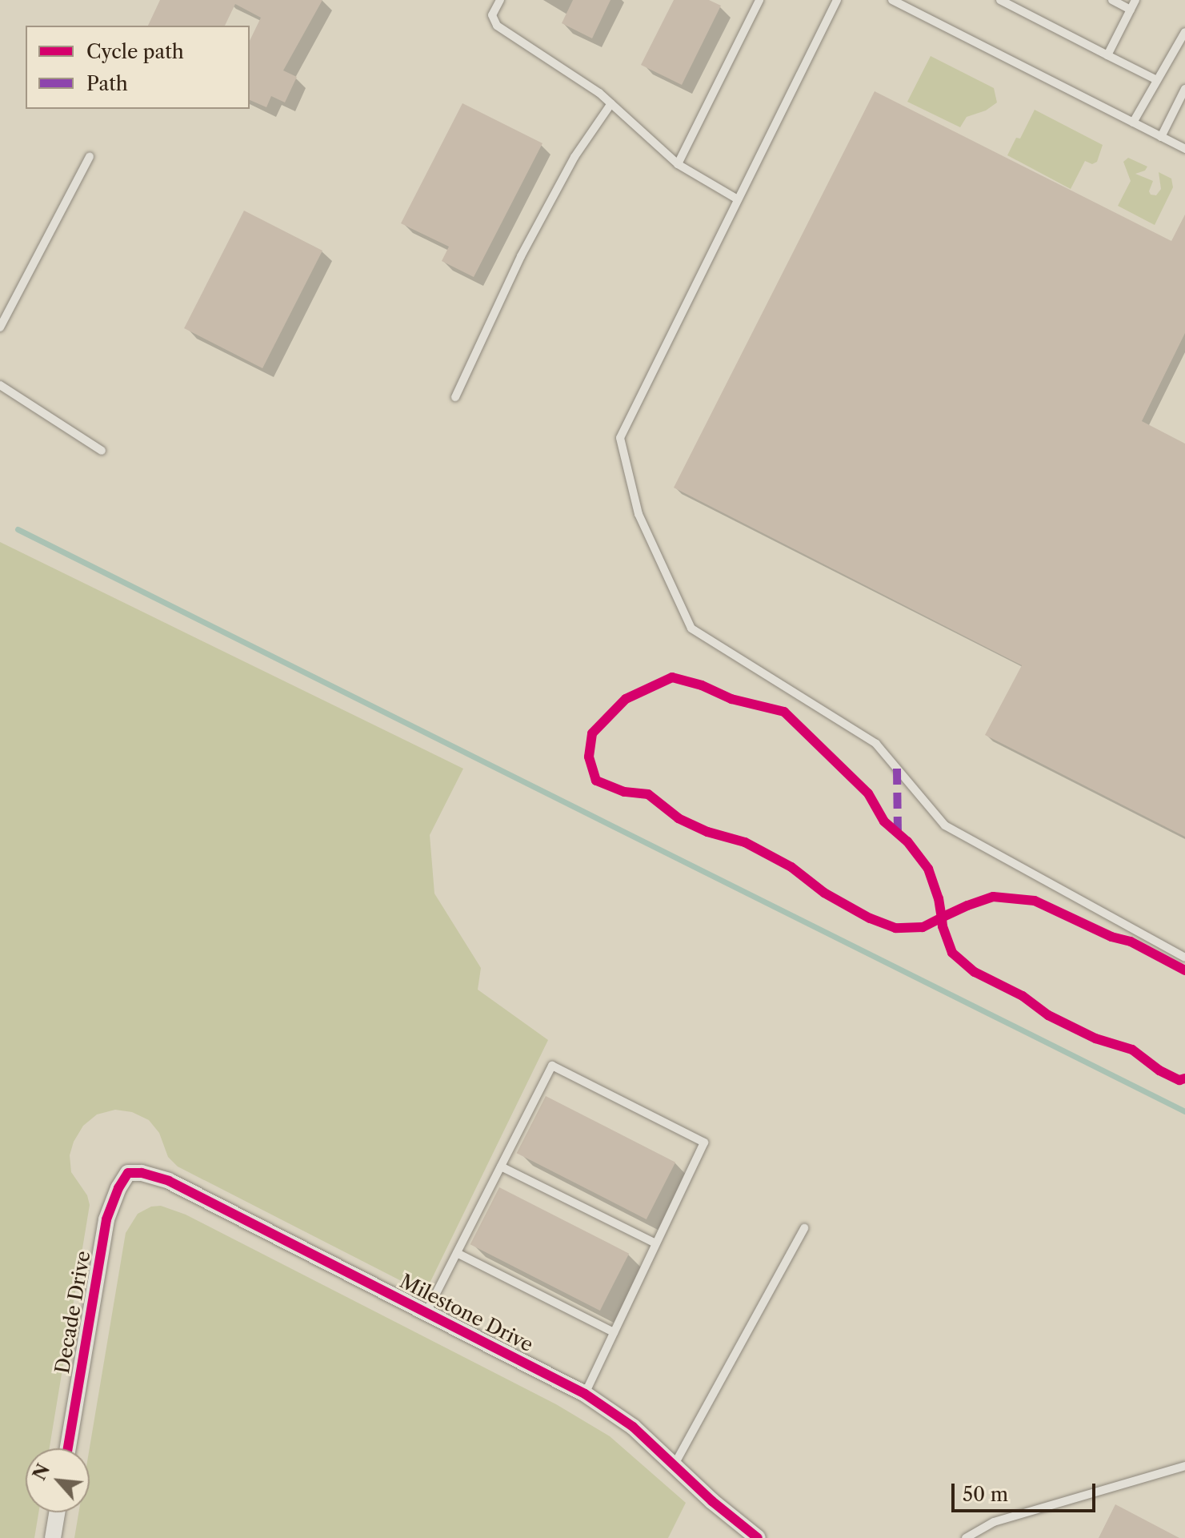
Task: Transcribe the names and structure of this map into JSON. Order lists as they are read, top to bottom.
{
  "streets": {
    "street": ["Decade Drive", "Milestone Drive"]
  },
  "crossings": [
    ["Decade Drive", "Milestone Drive"]
  ],
  "legend": ["Cycle path", "Path"],
  "scale_bar": "50 m",
  "north": "top left"
}
